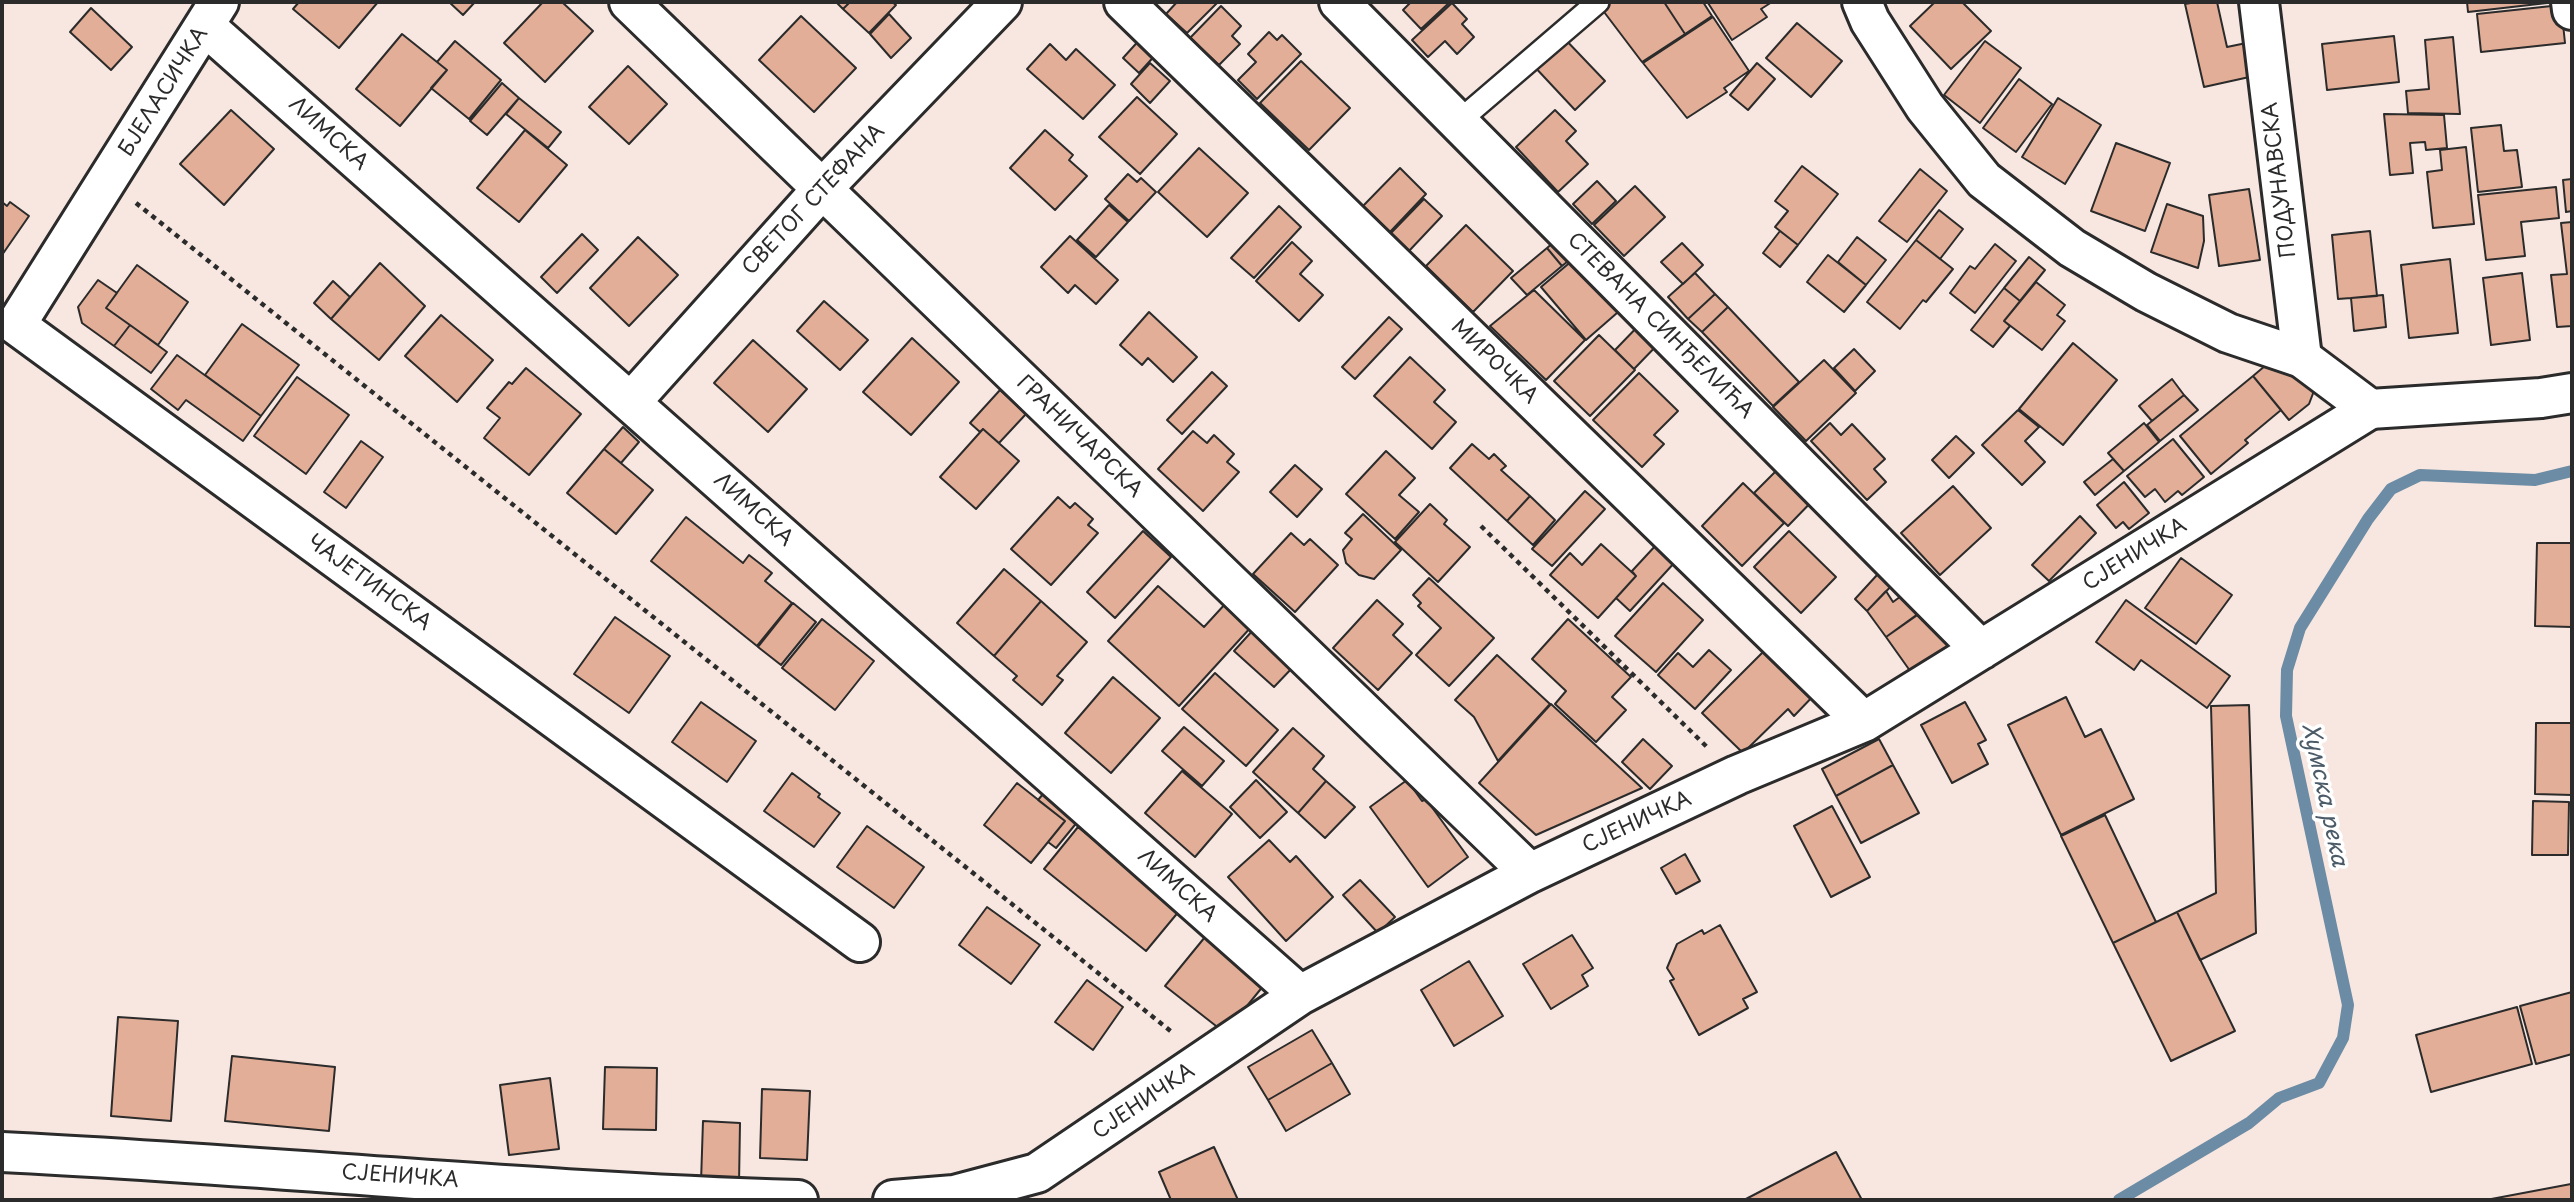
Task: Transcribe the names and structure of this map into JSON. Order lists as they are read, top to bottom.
{
  "streets": {
    "street": [
      "БЈЕЛАСИЧКА",
      "ЛИМСКА",
      "ПОДУНАВСКА",
      "СВЕТОГ СТЕФАНА",
      "СТЕВАНА СИНЂЕЛИЋА",
      "МИРОЧКА",
      "ГРАНИЧАРСКА",
      "СЈЕНИЧКА",
      "ЧАЈЕТИНСКА"
    ]
  },
  "crossings": [
    ["БЈЕЛАСИЧКА", "ЛИМСКА"],
    ["БЈЕЛАСИЧКА", "ЧАЈЕТИНСКА"],
    ["ЛИМСКА", "СВЕТОГ СТЕФАНА"],
    ["ЛИМСКА", "СЈЕНИЧКА"],
    ["СВЕТОГ СТЕФАНА", "ГРАНИЧАРСКА"],
    ["СТЕВАНА СИНЂЕЛИЋА", "СЈЕНИЧКА"],
    ["МИРОЧКА", "СЈЕНИЧКА"],
    ["ГРАНИЧАРСКА", "СЈЕНИЧКА"]
  ],
  "water": ["Хумска река"]
}
